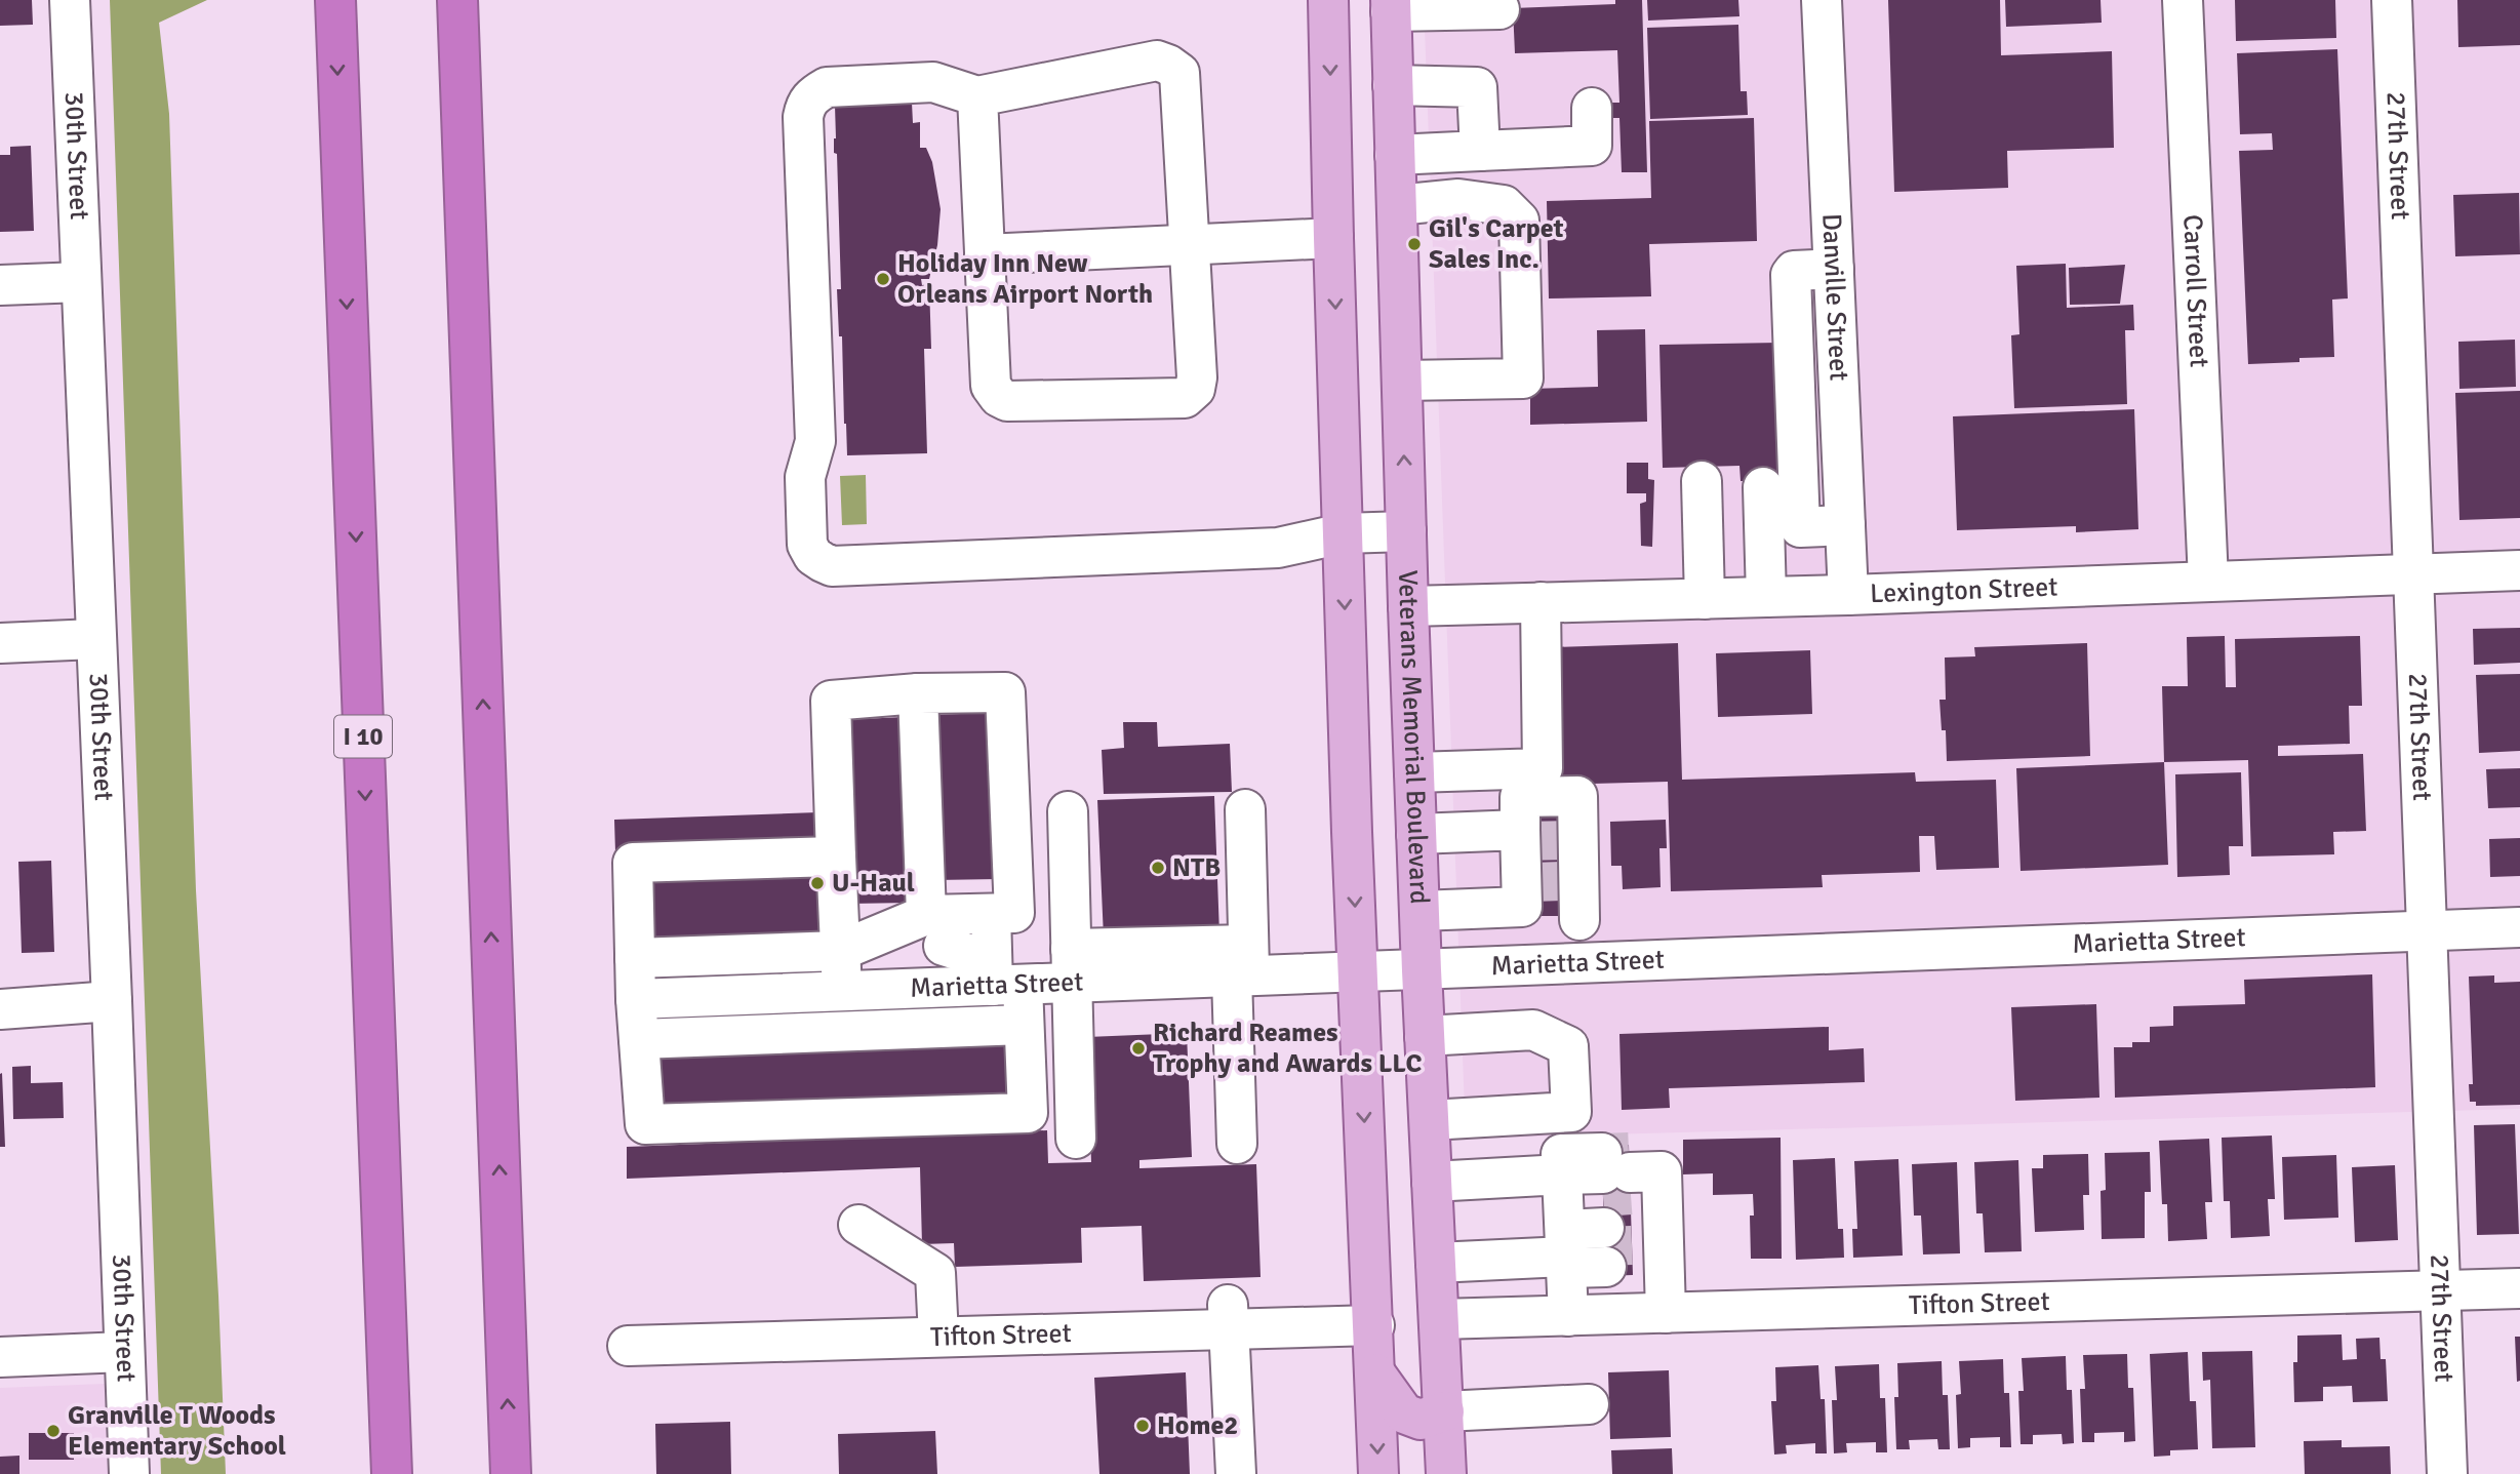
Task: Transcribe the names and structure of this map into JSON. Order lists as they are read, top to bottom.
{
  "streets": {
    "highway": ["I 10"],
    "main road": ["Veterans Memorial Boulevard"],
    "street": [
      "30th Street",
      "27th Street",
      "Carroll Street",
      "Danville Street",
      "Lexington Street",
      "Marietta Street",
      "Tifton Street"
    ]
  },
  "crossings": [
    ["27th Street", "Lexington Street"],
    ["27th Street", "Marietta Street"],
    ["27th Street", "Tifton Street"],
    ["Carroll Street", "Lexington Street"],
    ["Danville Street", "Lexington Street"],
    ["Lexington Street", "Veterans Memorial Boulevard"],
    ["Veterans Memorial Boulevard", "Marietta Street"],
    ["Veterans Memorial Boulevard", "Tifton Street"]
  ],
  "places": [
    "Gil's Carpet Sales Inc.",
    "Holiday Inn New Orleans Airport North",
    "NTB",
    "U-Haul",
    "Richard Reames Trophy and Awards LLC",
    "Home2",
    "Granville T Woods Elementary School"
  ]
}
